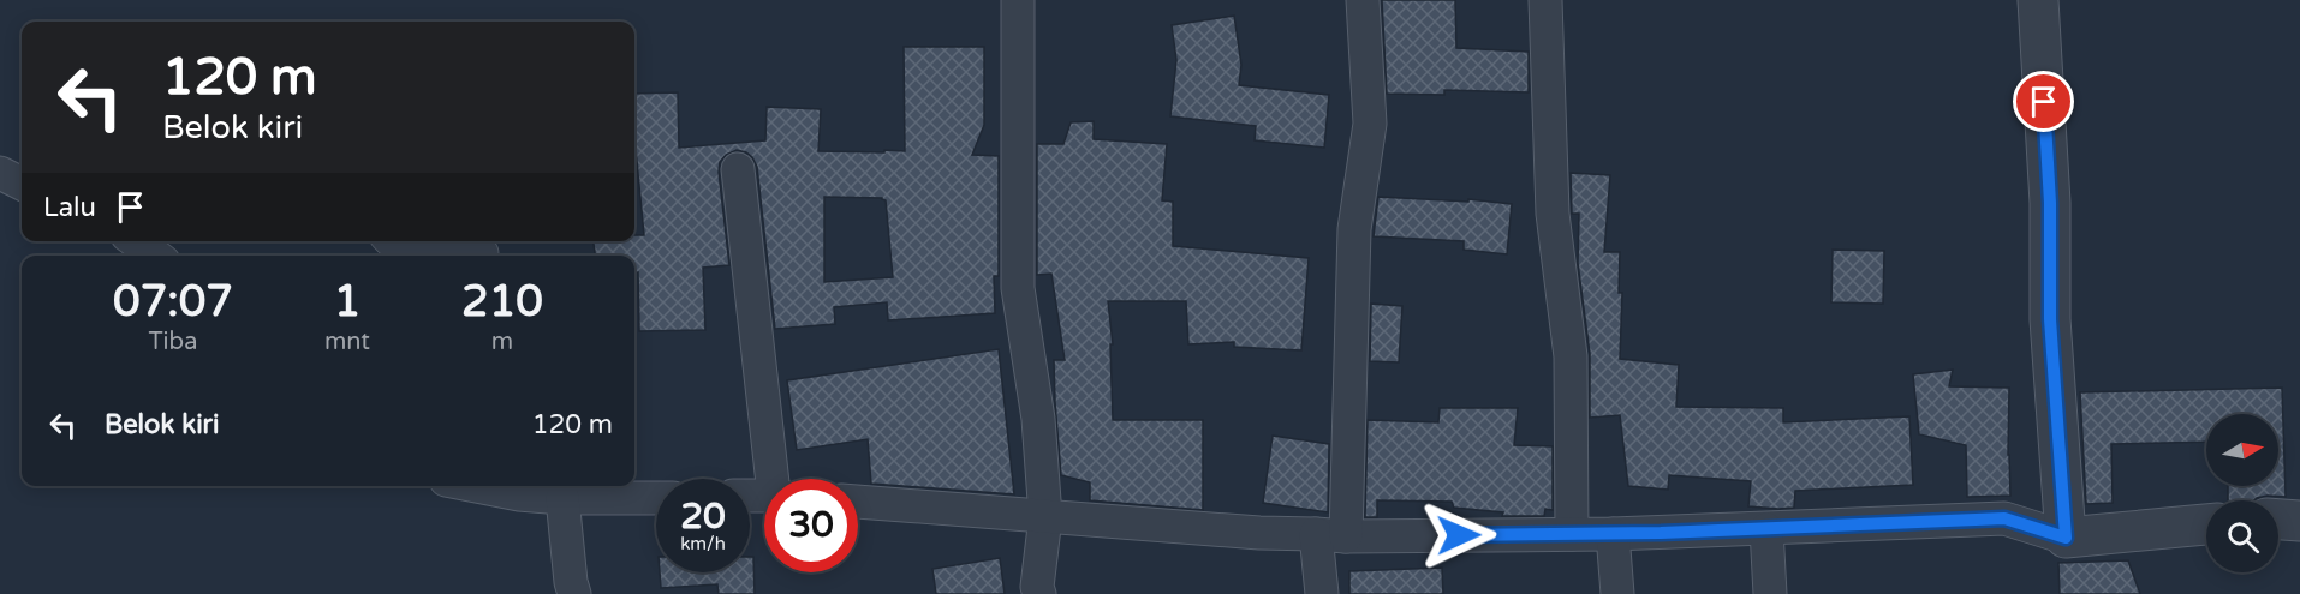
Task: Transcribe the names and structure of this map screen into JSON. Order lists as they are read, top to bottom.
{
  "north": "right",
  "page": {
    "turn": ["120 m", "Belok kiri"],
    "then": "Lalu",
    "eta": [
      "07:07",
      "Tiba",
      "1",
      "mnt",
      "210",
      "m"
    ],
    "list": [
      {
        "name": "Belok kiri",
        "value": "120 m"
      }
    ],
    "speed": "20 km/h",
    "limit": "30"
  }
}
